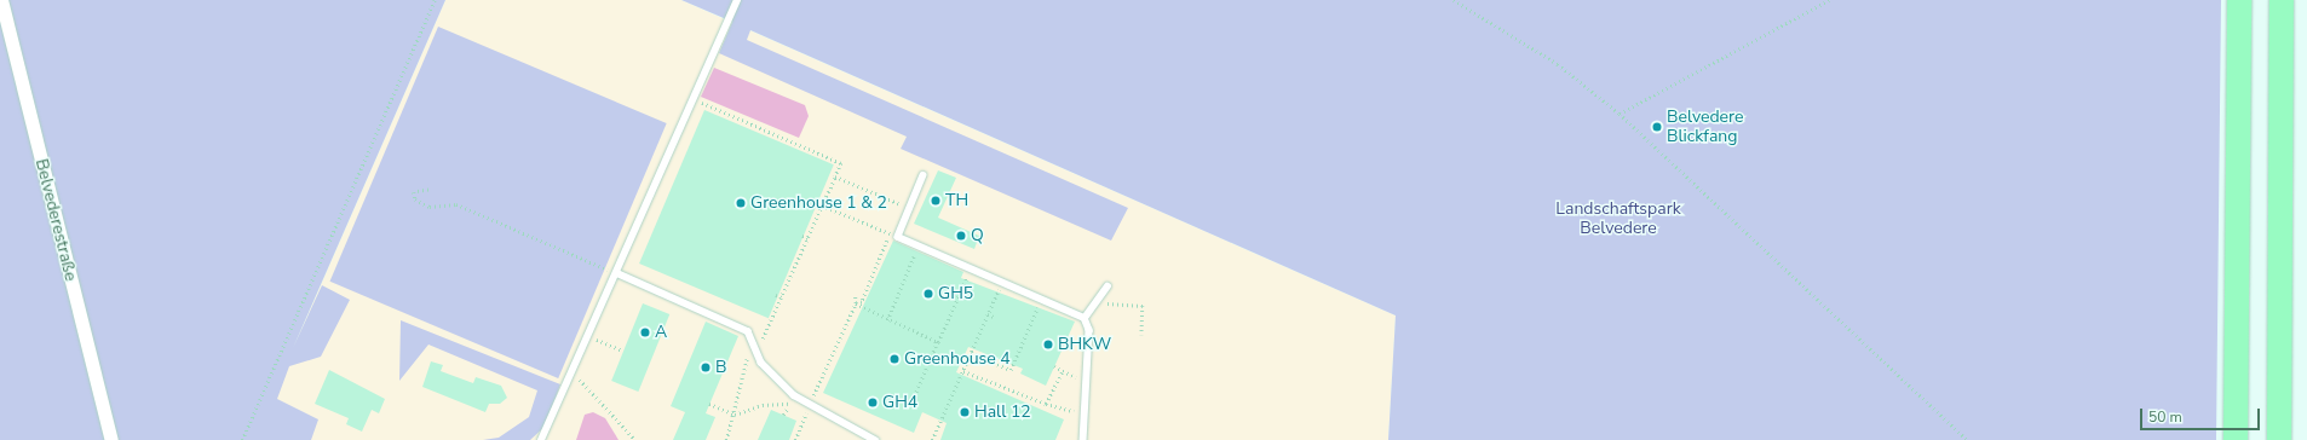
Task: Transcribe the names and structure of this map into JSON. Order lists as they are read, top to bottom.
{
  "streets": {
    "street": ["Belvederestraße"]
  },
  "parks": ["Landschaftspark Belvedere"],
  "places": [
    "Belvedere Blickfang",
    "TH",
    "Greenhouse 1 & 2",
    "Q",
    "GH5",
    "A",
    "BHKW",
    "Greenhouse 4",
    "B",
    "GH4",
    "Hall 12"
  ],
  "scale_bar": "50 m"
}
